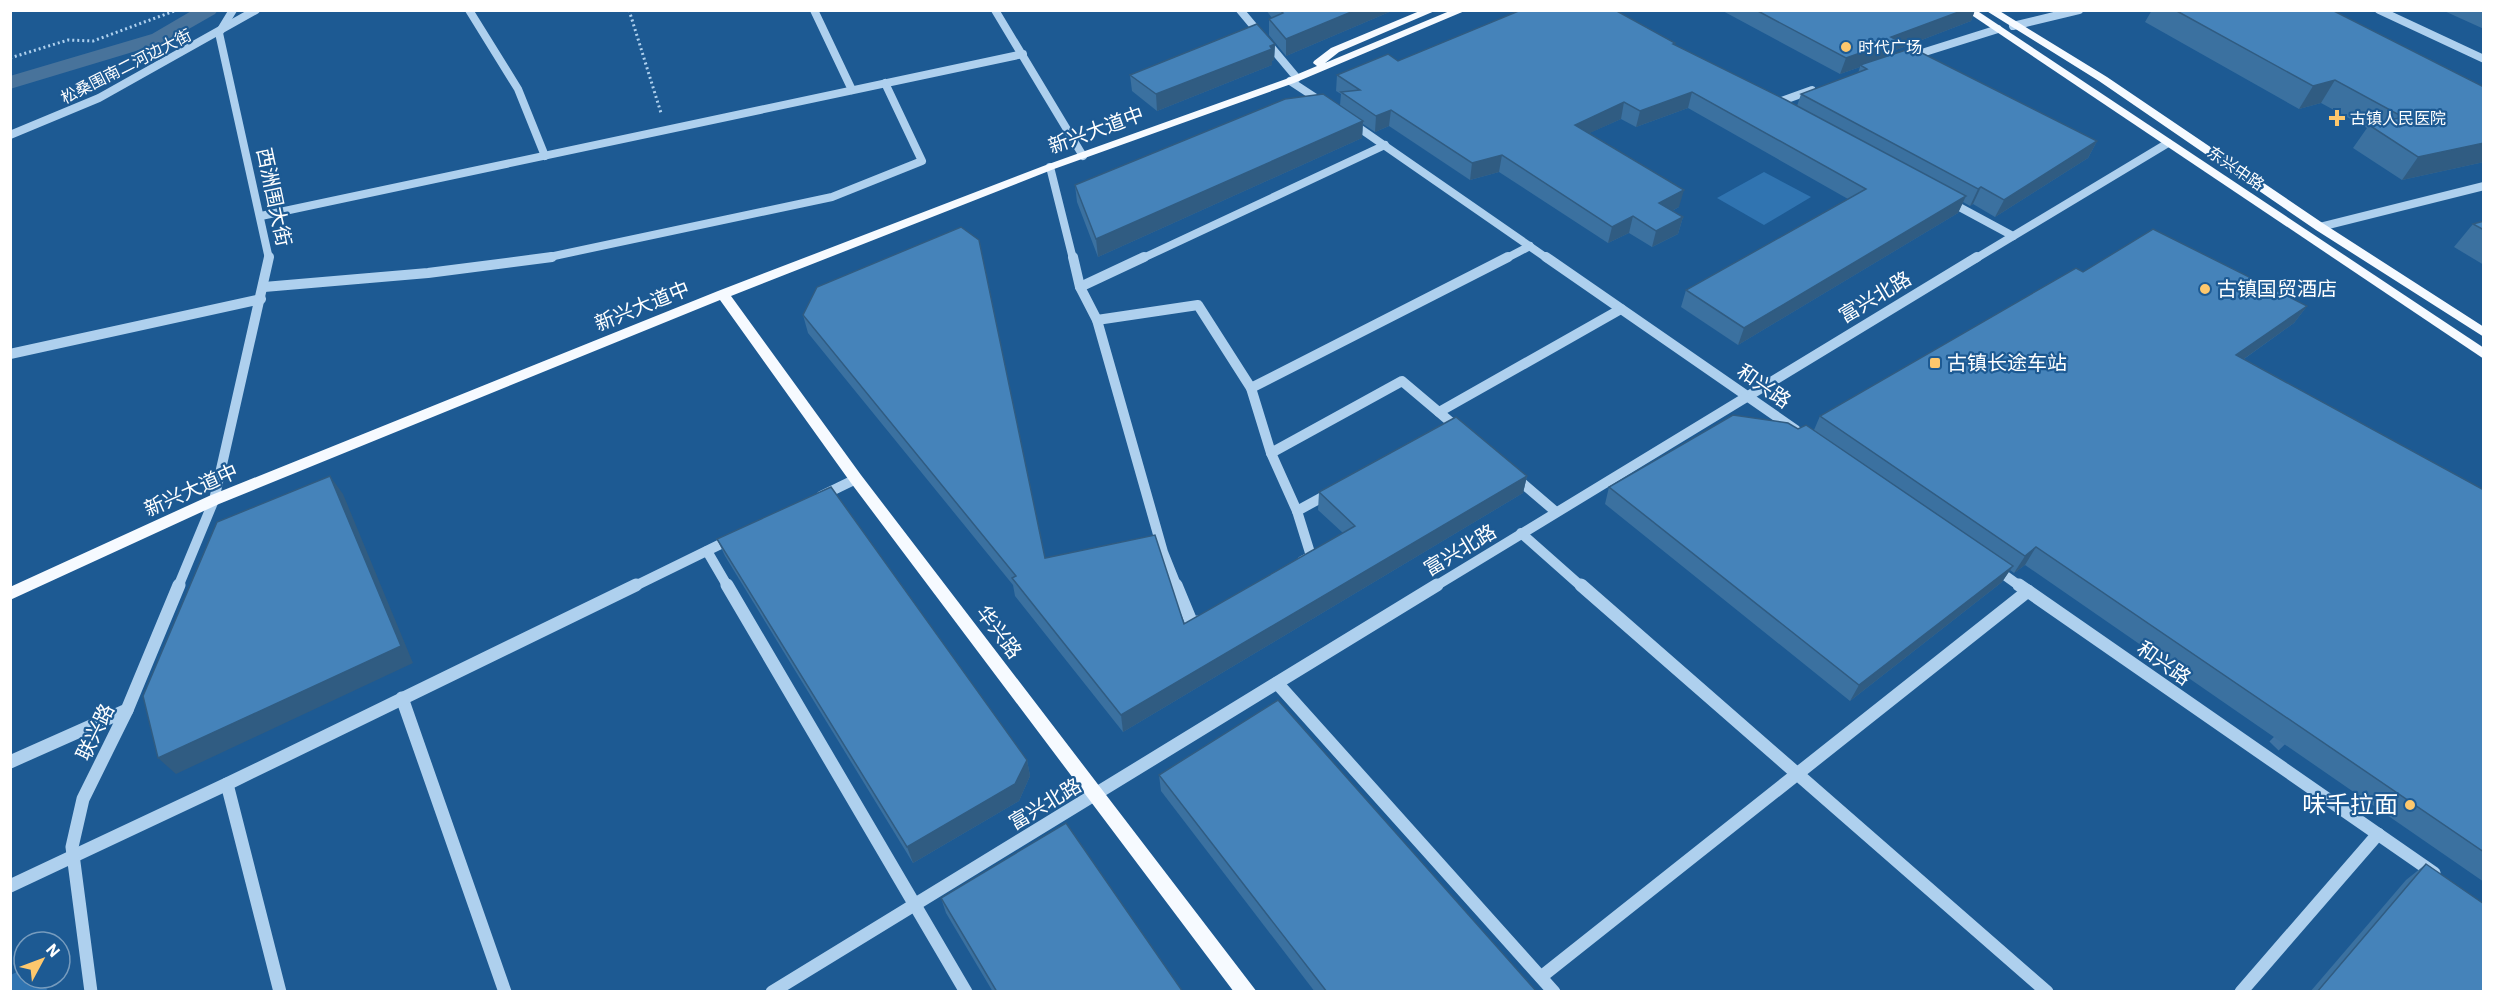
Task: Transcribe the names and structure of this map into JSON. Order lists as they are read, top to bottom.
{
  "streets": {
    "main road": ["新兴大道中", "东兴中路", "华兴路"],
    "street": [
      "松桑围南二河边大街",
      "西洲围大街",
      "富兴北路",
      "和兴路",
      "联兴路"
    ]
  },
  "crossings": [
    ["松桑围南二河边大街", "西洲围大街"],
    ["新兴大道中", "西洲围大街"],
    ["新兴大道中", "华兴路"],
    ["新兴大道中", "联兴路"],
    ["东兴中路", "富兴北路"],
    ["西洲围大街", "联兴路"],
    ["富兴北路", "和兴路"],
    ["富兴北路", "华兴路"]
  ],
  "places": {
    "other": ["时代广场", "古镇国贸酒店", "味千拉面"],
    "health": ["古镇人民医院"],
    "transit": ["古镇长途车站"]
  },
  "north": "top right"
}
